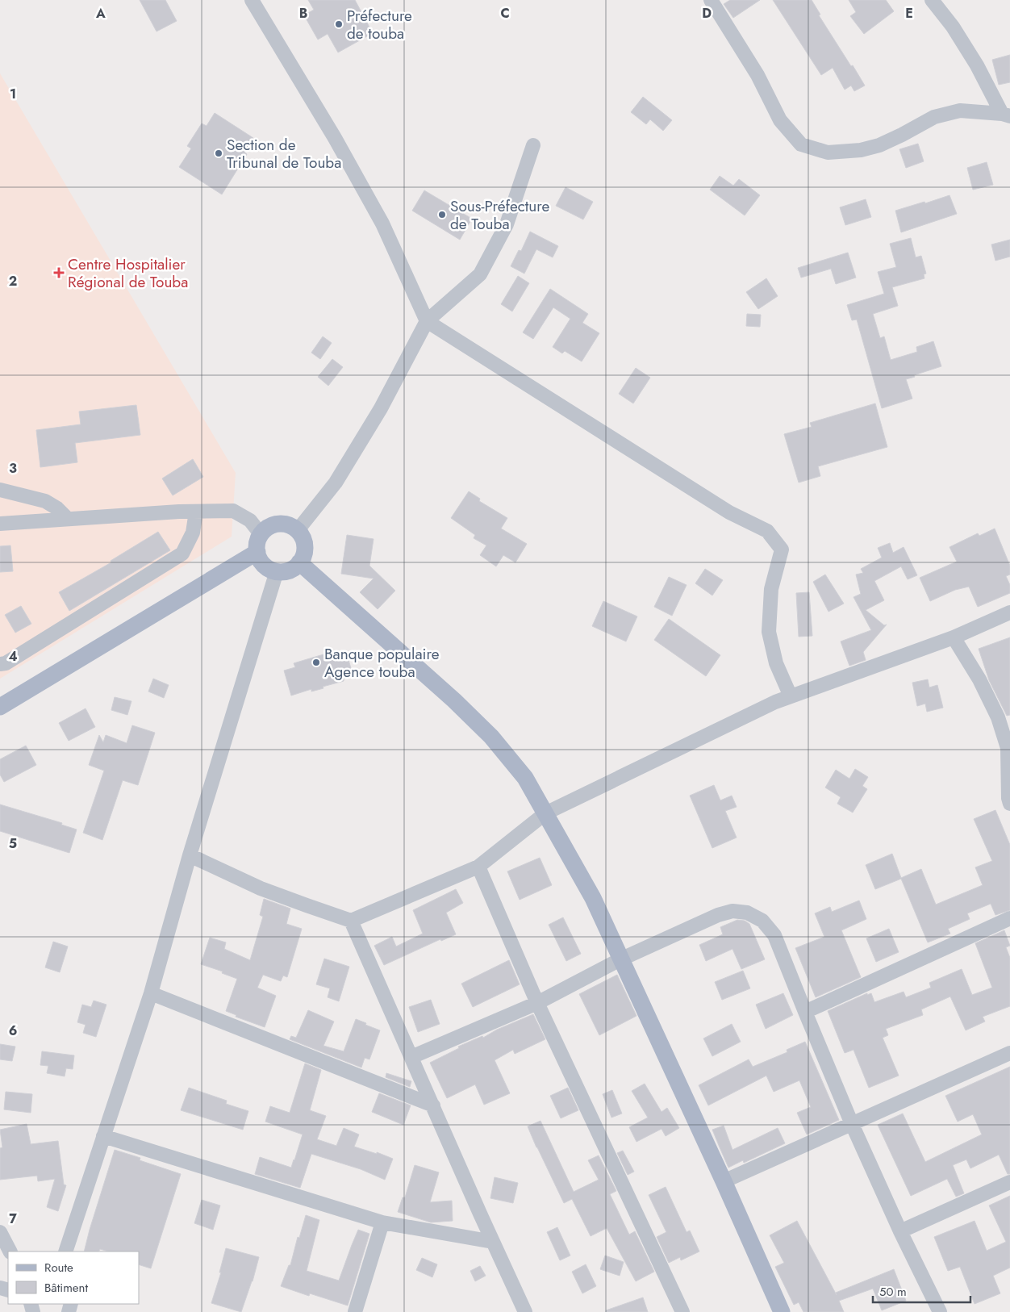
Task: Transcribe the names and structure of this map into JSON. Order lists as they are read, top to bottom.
{
  "places": {
    "other": [
      "Préfecture de touba",
      "Section de Tribunal de Touba",
      "Sous-Préfecture de Touba",
      "Banque populaire Agence touba"
    ],
    "health": ["Centre Hospitalier Régional de Touba"]
  },
  "legend": ["Route", "Bâtiment"],
  "scale_bar": "50 m",
  "grid": {
    "columns": [
      "A",
      "B",
      "C",
      "D",
      "E"
    ],
    "rows": [
      "1",
      "2",
      "3",
      "4",
      "5",
      "6",
      "7"
    ]
  }
}
